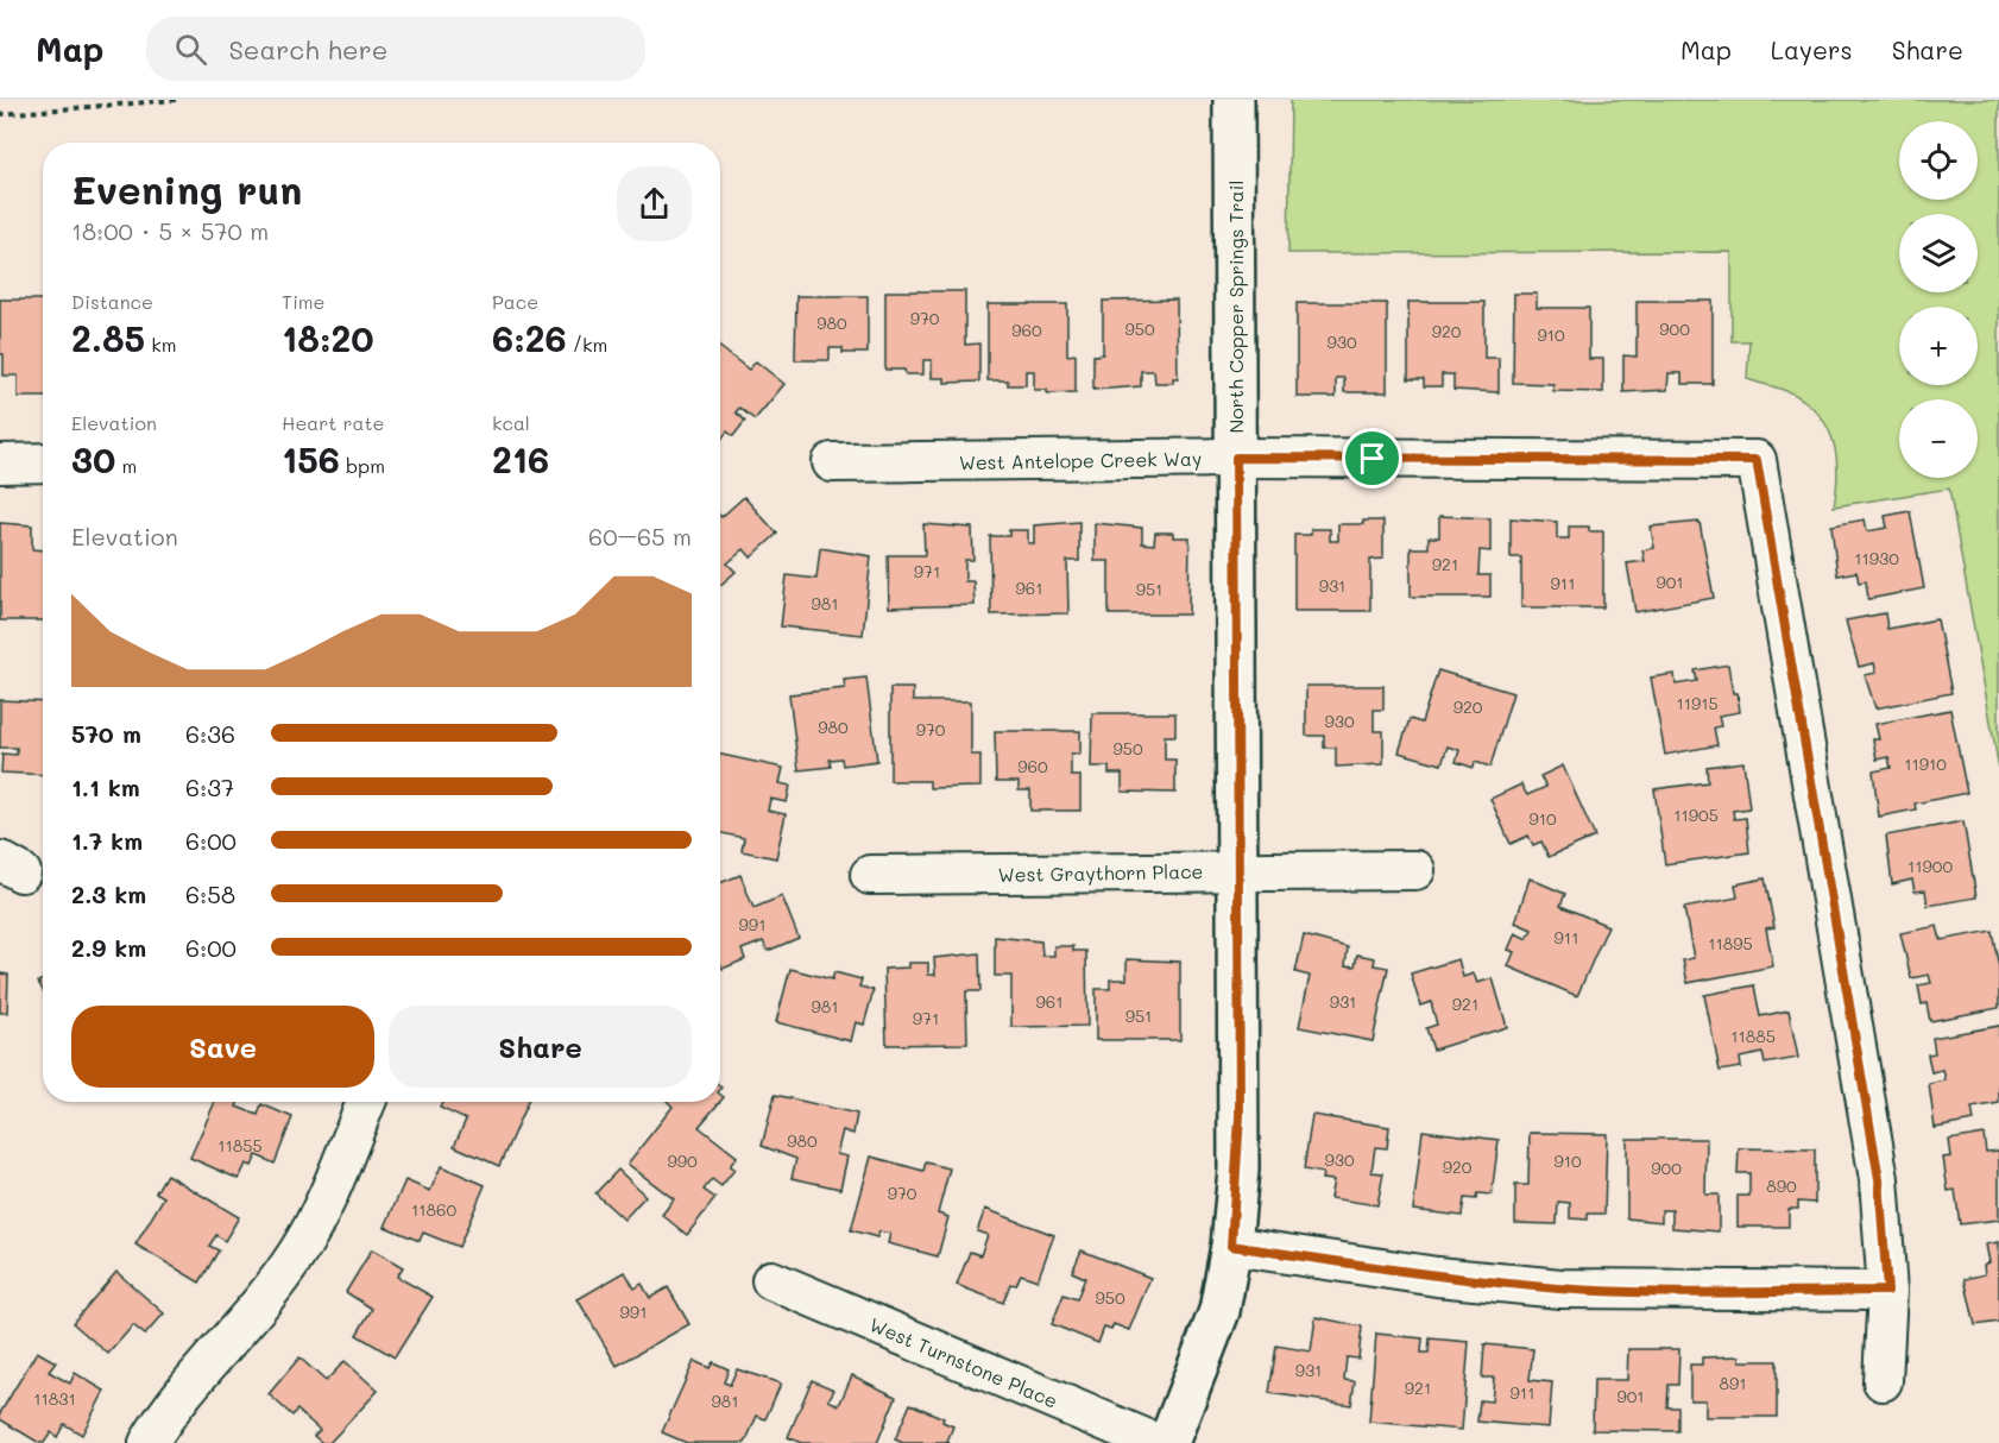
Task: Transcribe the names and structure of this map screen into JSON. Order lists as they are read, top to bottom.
{
  "streets": {
    "street": [
      "North Copper Springs Trail",
      "West Antelope Creek Way",
      "West Graythorn Place",
      "West Turnstone Place"
    ]
  },
  "crossings": [
    ["North Copper Springs Trail", "West Antelope Creek Way"],
    ["North Copper Springs Trail", "West Graythorn Place"]
  ],
  "house_numbers": [
    "970",
    "980",
    "950",
    "900",
    "960",
    "920",
    "910",
    "930",
    "11930",
    "921",
    "971",
    "901",
    "911",
    "931",
    "961",
    "951",
    "981",
    "11915",
    "920",
    "930",
    "980",
    "970",
    "950",
    "11910",
    "960",
    "11905",
    "910",
    "11900",
    "991",
    "911",
    "11895",
    "961",
    "931",
    "921",
    "981",
    "951",
    "971",
    "11885",
    "980",
    "11855",
    "930",
    "990",
    "910",
    "920",
    "900",
    "890",
    "970",
    "11860",
    "950",
    "991",
    "931",
    "891",
    "921",
    "911",
    "901",
    "11831",
    "981"
  ],
  "page": {
    "header": "Map",
    "search": "Search here",
    "nav": ["Map", "Layers", "Share"],
    "map_buttons": ["+", "−"],
    "heading": ["Evening run", "18:00 · 5 × 570 m"],
    "stats": [
      ["Distance", "2.85 km"],
      ["Time", "18:20"],
      ["Pace", "6:26 /km"],
      ["Elevation", "30 m"],
      ["Heart rate", "156 bpm"],
      ["kcal", "216"]
    ],
    "chart": ["Elevation", "60–65 m"],
    "list": [
      {
        "name": "570 m",
        "note": "6:36"
      },
      {
        "name": "1.1 km",
        "note": "6:37"
      },
      {
        "name": "1.7 km",
        "note": "6:00"
      },
      {
        "name": "2.3 km",
        "note": "6:58"
      },
      {
        "name": "2.9 km",
        "note": "6:00"
      }
    ],
    "buttons": ["Save", "Share"]
  }
}
